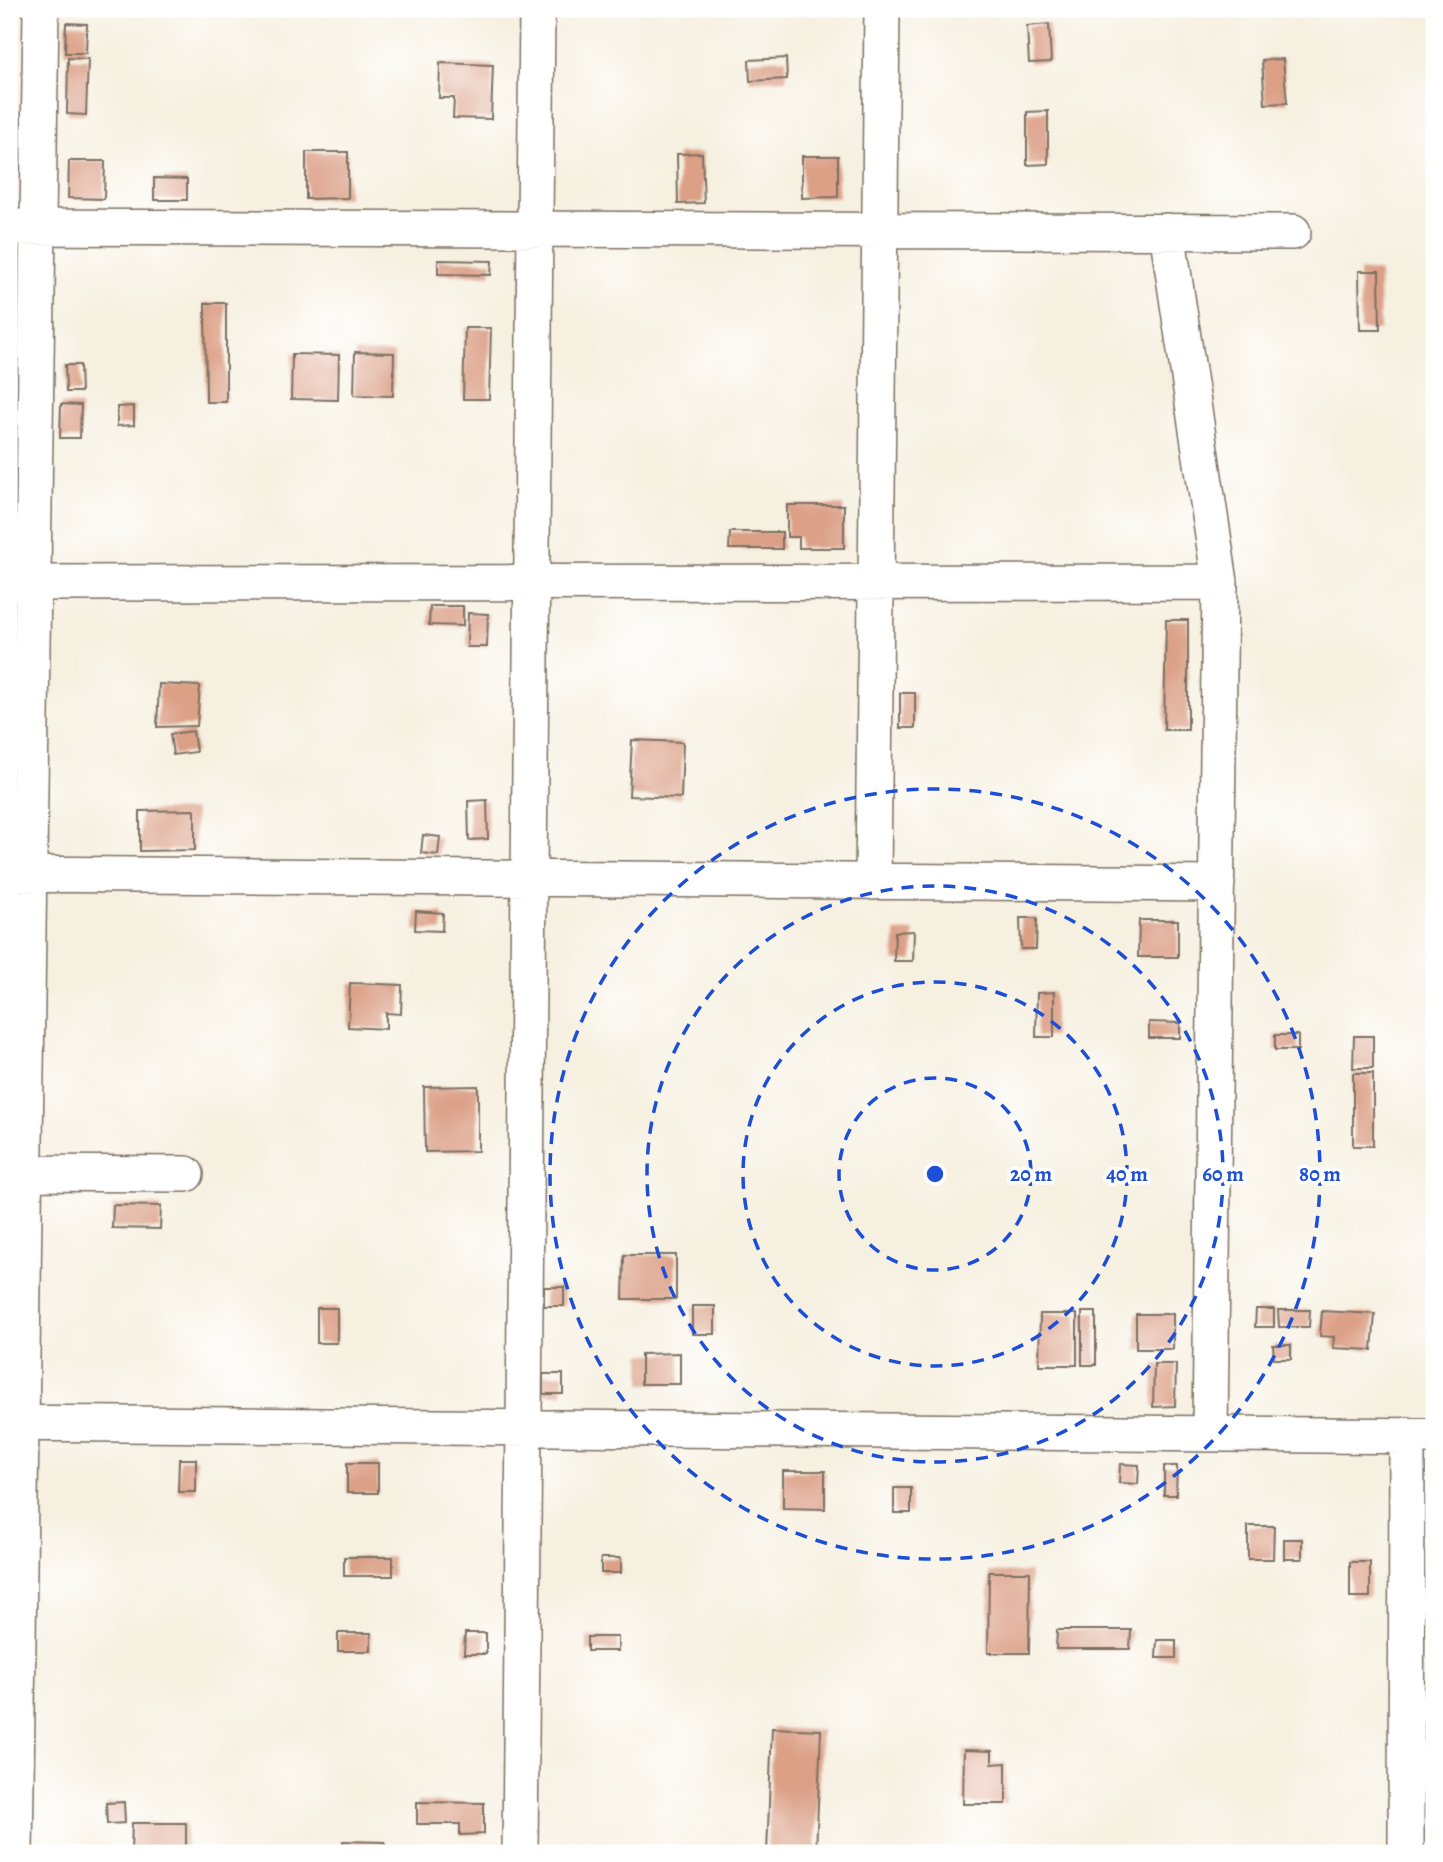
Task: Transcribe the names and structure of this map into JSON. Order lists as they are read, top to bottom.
{
  "rings": [
    "20 m",
    "40 m",
    "60 m",
    "80 m"
  ]
}
